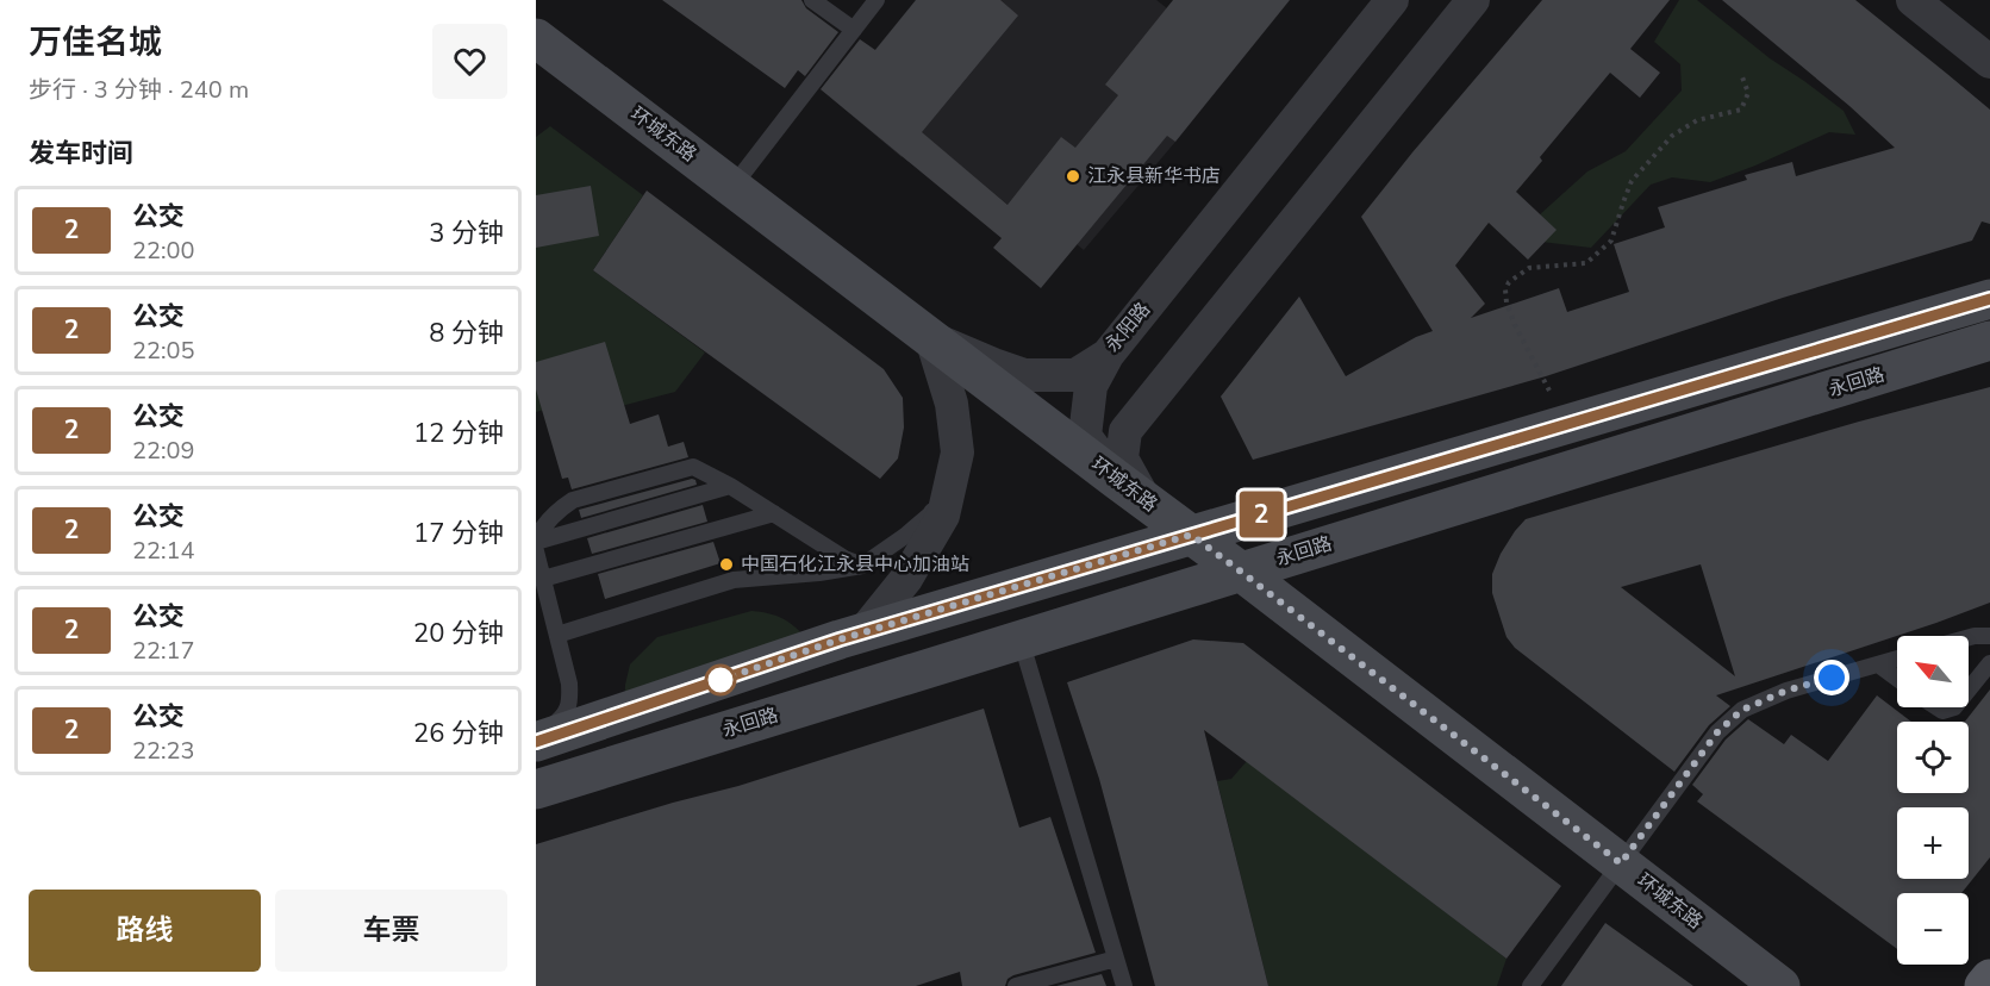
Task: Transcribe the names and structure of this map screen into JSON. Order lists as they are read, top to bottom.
{
  "streets": {
    "main road": ["环城东路", "永回路"],
    "street": ["永阳路"]
  },
  "crossings": [
    ["环城东路", "永阳路"],
    ["环城东路", "永回路"]
  ],
  "places": ["江永县新华书店", "中国石化江永县中心加油站"],
  "lines": ["bus line 2"],
  "north": "top left",
  "page": {
    "heading": [
      ["万佳名城", "步行 · 3 分钟 · 240 m"],
      "发车时间"
    ],
    "on_map": "2",
    "list": [
      {
        "mark": "2",
        "name": "公交",
        "note": "22:00",
        "value": "3 分钟"
      },
      {
        "mark": "2",
        "name": "公交",
        "note": "22:05",
        "value": "8 分钟"
      },
      {
        "mark": "2",
        "name": "公交",
        "note": "22:09",
        "value": "12 分钟"
      },
      {
        "mark": "2",
        "name": "公交",
        "note": "22:14",
        "value": "17 分钟"
      },
      {
        "mark": "2",
        "name": "公交",
        "note": "22:17",
        "value": "20 分钟"
      },
      {
        "mark": "2",
        "name": "公交",
        "note": "22:23",
        "value": "26 分钟"
      }
    ],
    "map_buttons": ["+", "−"],
    "buttons": ["路线", "车票"]
  }
}
